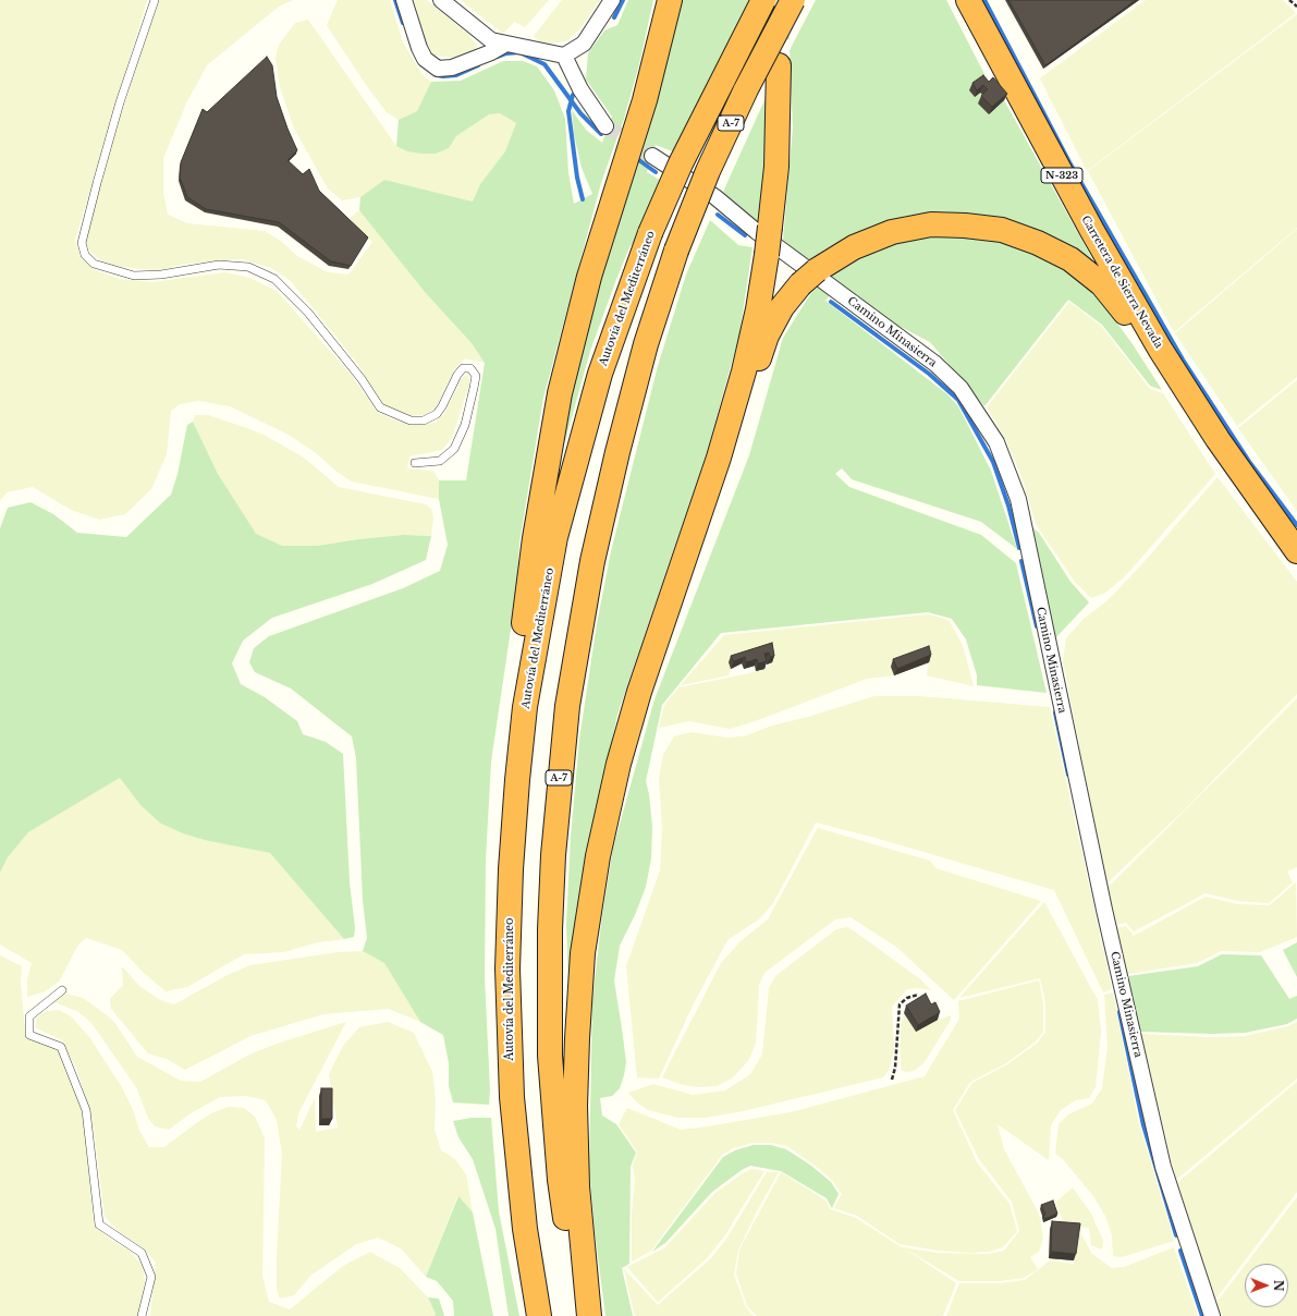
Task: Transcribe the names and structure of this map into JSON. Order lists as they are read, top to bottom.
{
  "streets": {
    "highway": [
      "A-7",
      "N-323",
      "Carretera de Sierra Nevada",
      "Autovía del Mediterráneo"
    ],
    "street": ["Camino Minasierra"]
  },
  "north": "right"
}
